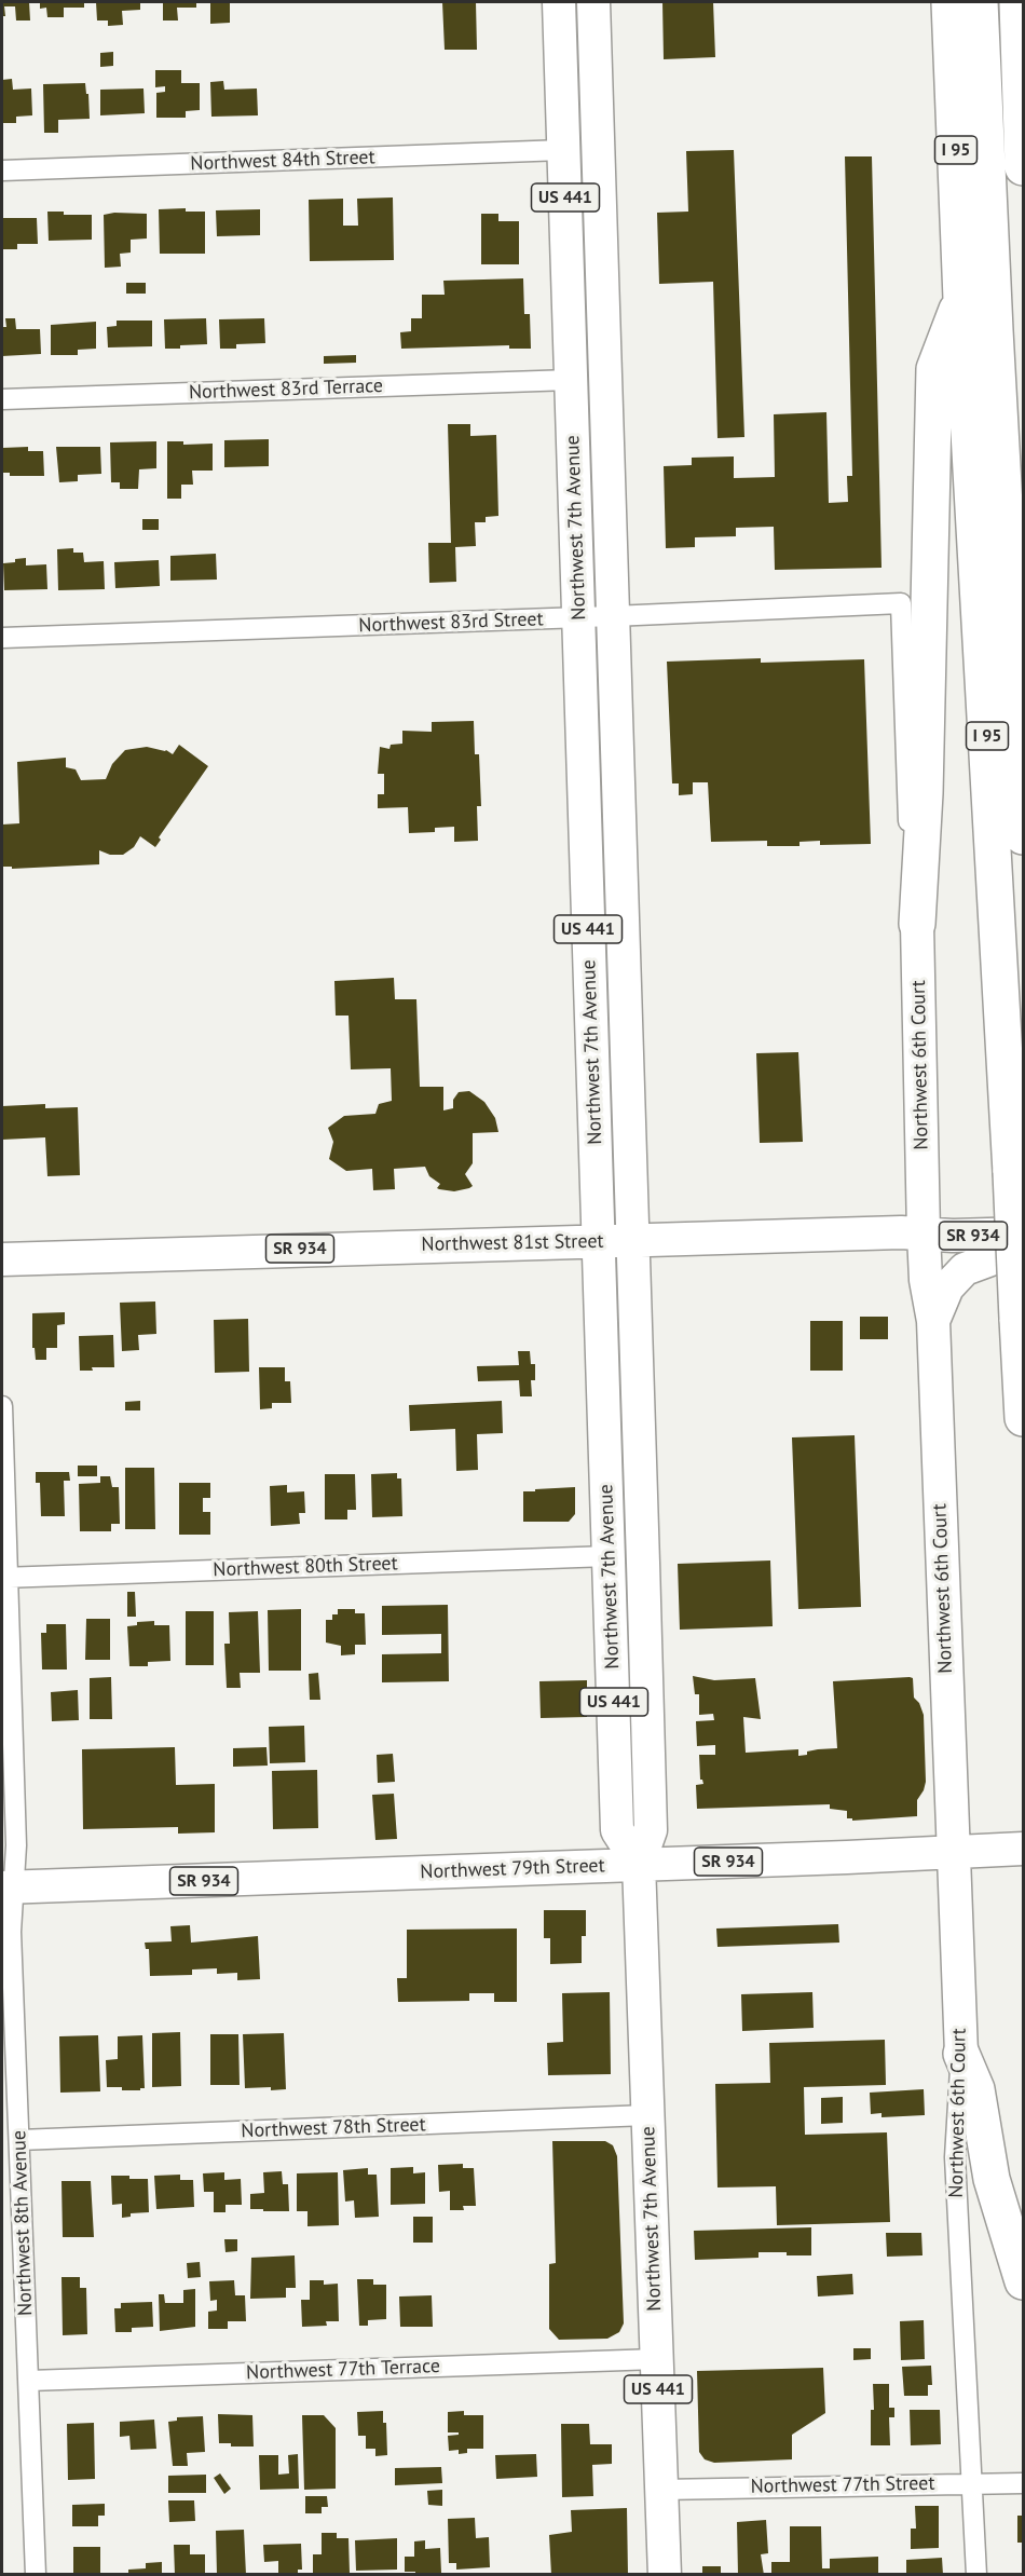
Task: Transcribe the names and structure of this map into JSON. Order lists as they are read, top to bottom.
{
  "streets": {
    "highway": ["I 95"],
    "main road": [
      "US 441",
      "Northwest 7th Avenue",
      "Northwest 6th Court",
      "SR 934",
      "Northwest 81st Street",
      "Northwest 79th Street"
    ],
    "street": [
      "Northwest 84th Street",
      "Northwest 83rd Terrace",
      "Northwest 83rd Street",
      "Northwest 80th Street",
      "Northwest 78th Street",
      "Northwest 8th Avenue",
      "Northwest 77th Terrace",
      "Northwest 77th Street"
    ]
  },
  "crossings": [
    ["Northwest 84th Street", "Northwest 7th Avenue"],
    ["Northwest 83rd Terrace", "Northwest 7th Avenue"],
    ["Northwest 7th Avenue", "Northwest 83rd Street"],
    ["Northwest 7th Avenue", "Northwest 81st Street"],
    ["Northwest 7th Avenue", "Northwest 80th Street"],
    ["Northwest 7th Avenue", "Northwest 79th Street"],
    ["Northwest 7th Avenue", "Northwest 78th Street"],
    ["Northwest 7th Avenue", "Northwest 77th Terrace"],
    ["Northwest 7th Avenue", "Northwest 77th Street"],
    ["Northwest 83rd Street", "Northwest 6th Court"],
    ["Northwest 6th Court", "Northwest 81st Street"],
    ["Northwest 6th Court", "Northwest 79th Street"],
    ["Northwest 6th Court", "Northwest 77th Street"],
    ["Northwest 80th Street", "Northwest 8th Avenue"],
    ["Northwest 79th Street", "Northwest 8th Avenue"],
    ["Northwest 78th Street", "Northwest 8th Avenue"],
    ["Northwest 8th Avenue", "Northwest 77th Terrace"]
  ]
}
